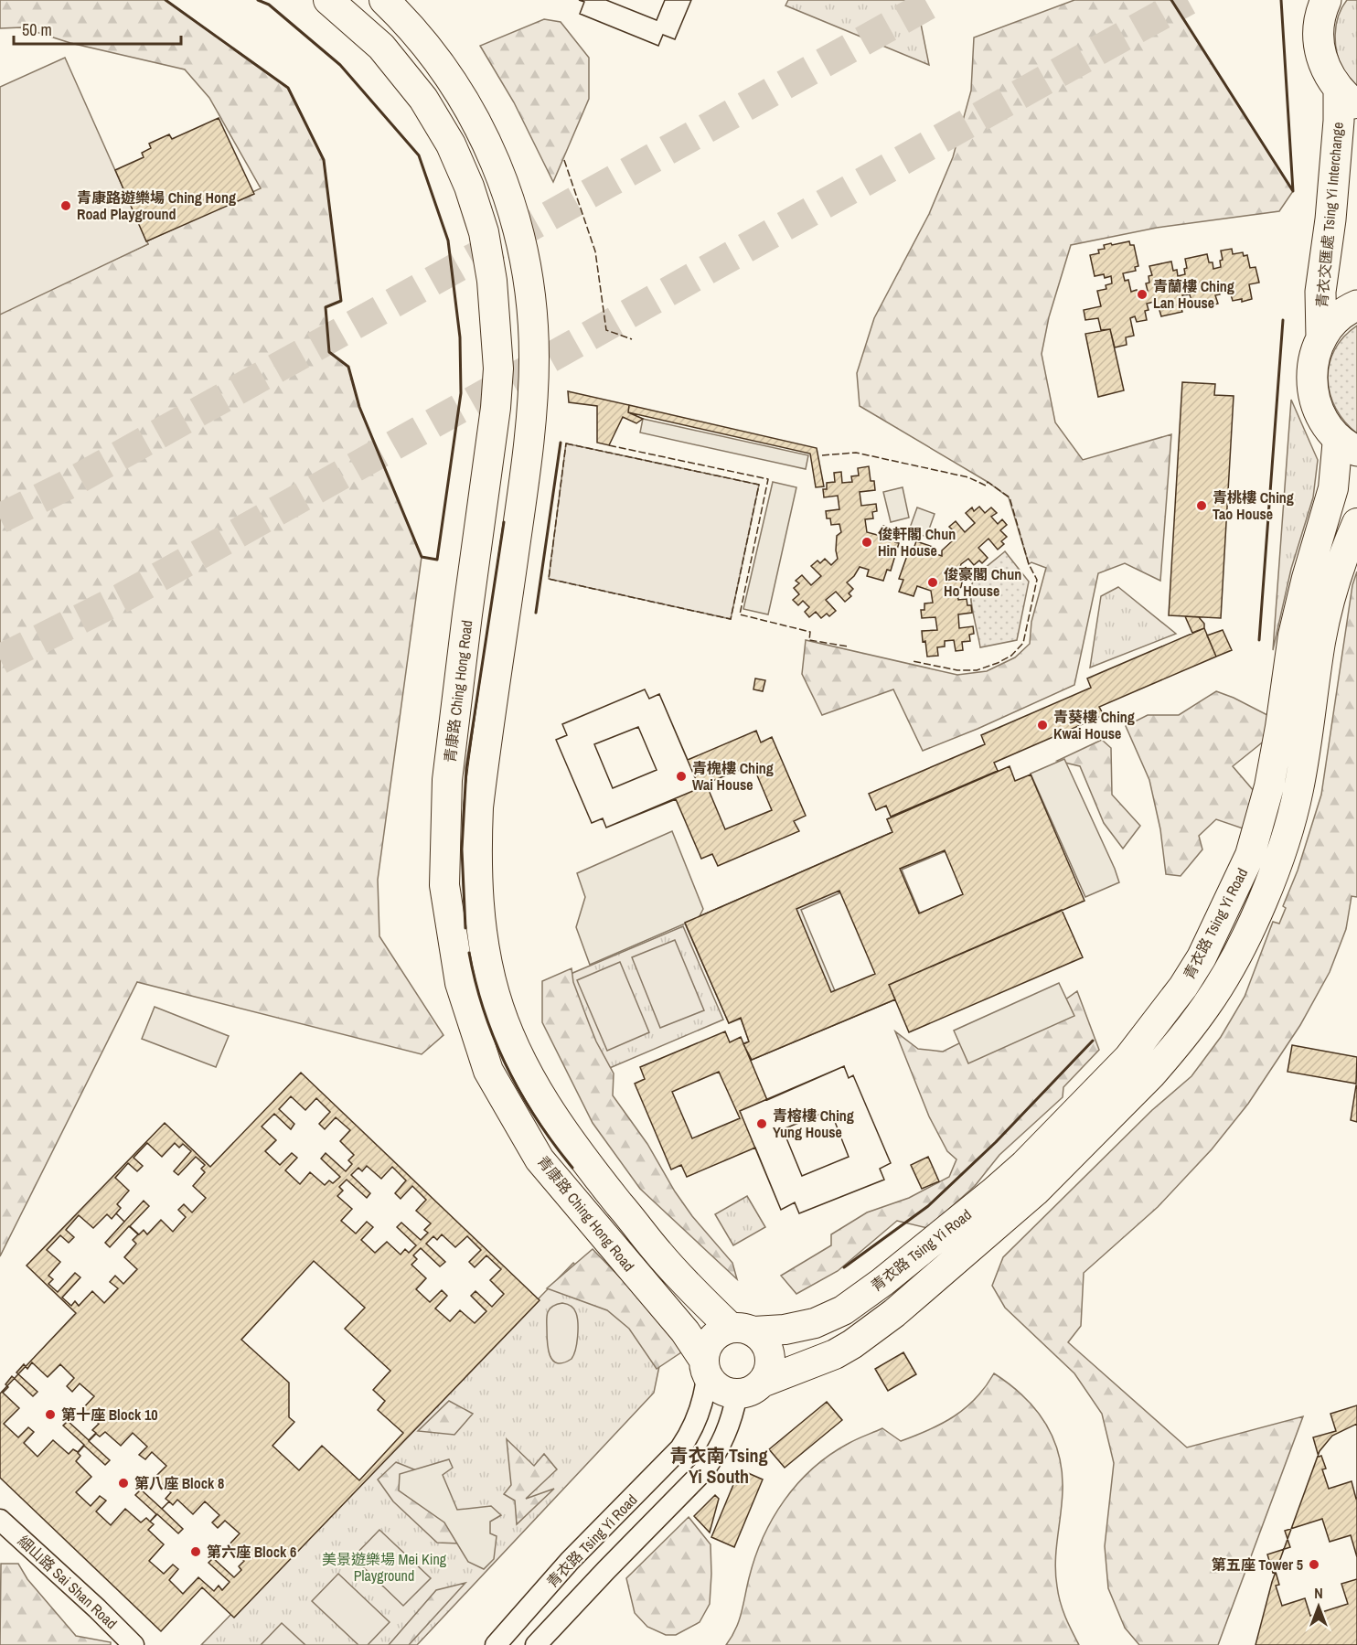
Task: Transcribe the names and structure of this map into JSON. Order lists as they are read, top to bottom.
{
  "streets": {
    "main road": ["青衣交匯處 Tsing Yi Interchange", "青康路 Ching Hong Road", "青衣路 Tsing Yi Road"],
    "street": ["細山路 Sai Shan Road"]
  },
  "crossings": [
    ["青衣交匯處 Tsing Yi Interchange", "青衣路 Tsing Yi Road"],
    ["青康路 Ching Hong Road", "青衣路 Tsing Yi Road"]
  ],
  "districts": ["青衣南 Tsing Yi South"],
  "parks": ["美景遊樂場 Mei King Playground"],
  "places": [
    "青康路遊樂場 Ching Hong Road Playground",
    "青蘭樓 Ching Lan House",
    "青桃樓 Ching Tao House",
    "俊軒閣 Chun Hin House",
    "俊豪閣 Chun Ho House",
    "青葵樓 Ching Kwai House",
    "青槐樓 Ching Wai House",
    "青榕樓 Ching Yung House",
    "第十座 Block 10",
    "第八座 Block 8",
    "第六座 Block 6",
    "第五座 Tower 5"
  ],
  "scale_bar": "50 m",
  "north": "top"
}
